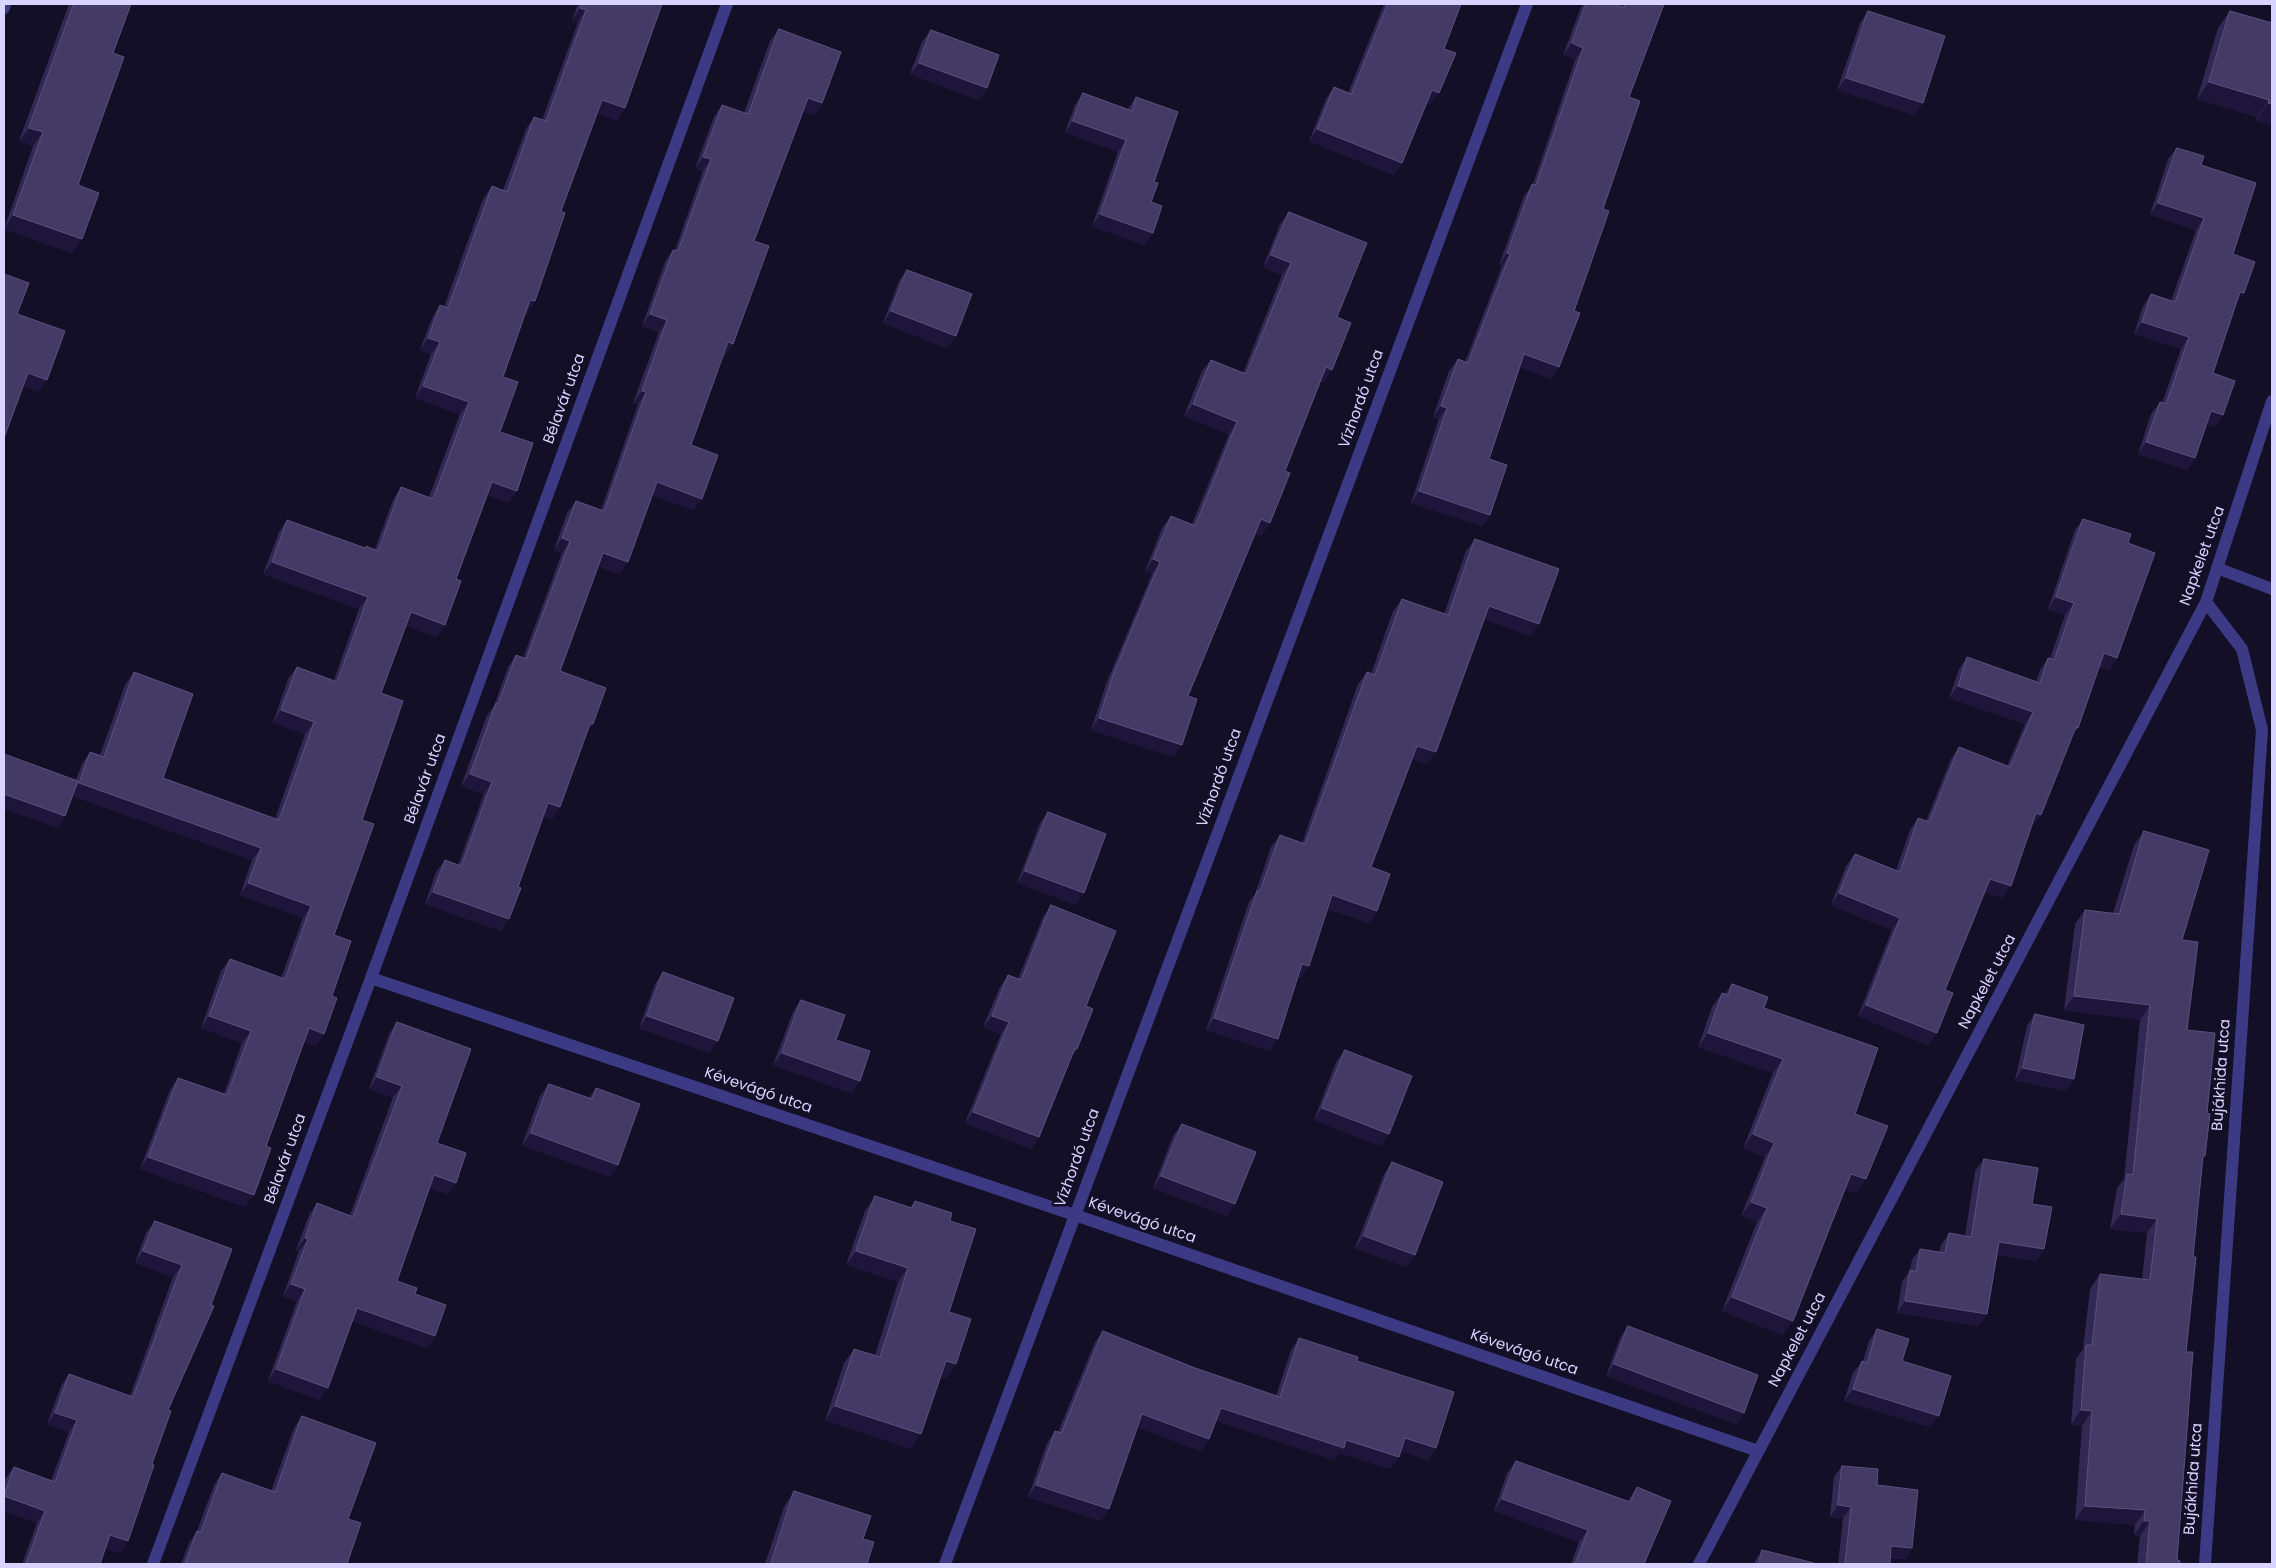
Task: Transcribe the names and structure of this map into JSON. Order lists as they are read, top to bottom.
{
  "streets": {
    "street": [
      "Bélavár utca",
      "Vízhordó utca",
      "Napkelet utca",
      "Bujákhida utca",
      "Kévevágó utca"
    ]
  },
  "crossings": [
    ["Bélavár utca", "Kévevágó utca"],
    ["Vízhordó utca", "Kévevágó utca"],
    ["Napkelet utca", "Bujákhida utca"],
    ["Napkelet utca", "Kévevágó utca"]
  ]
}
